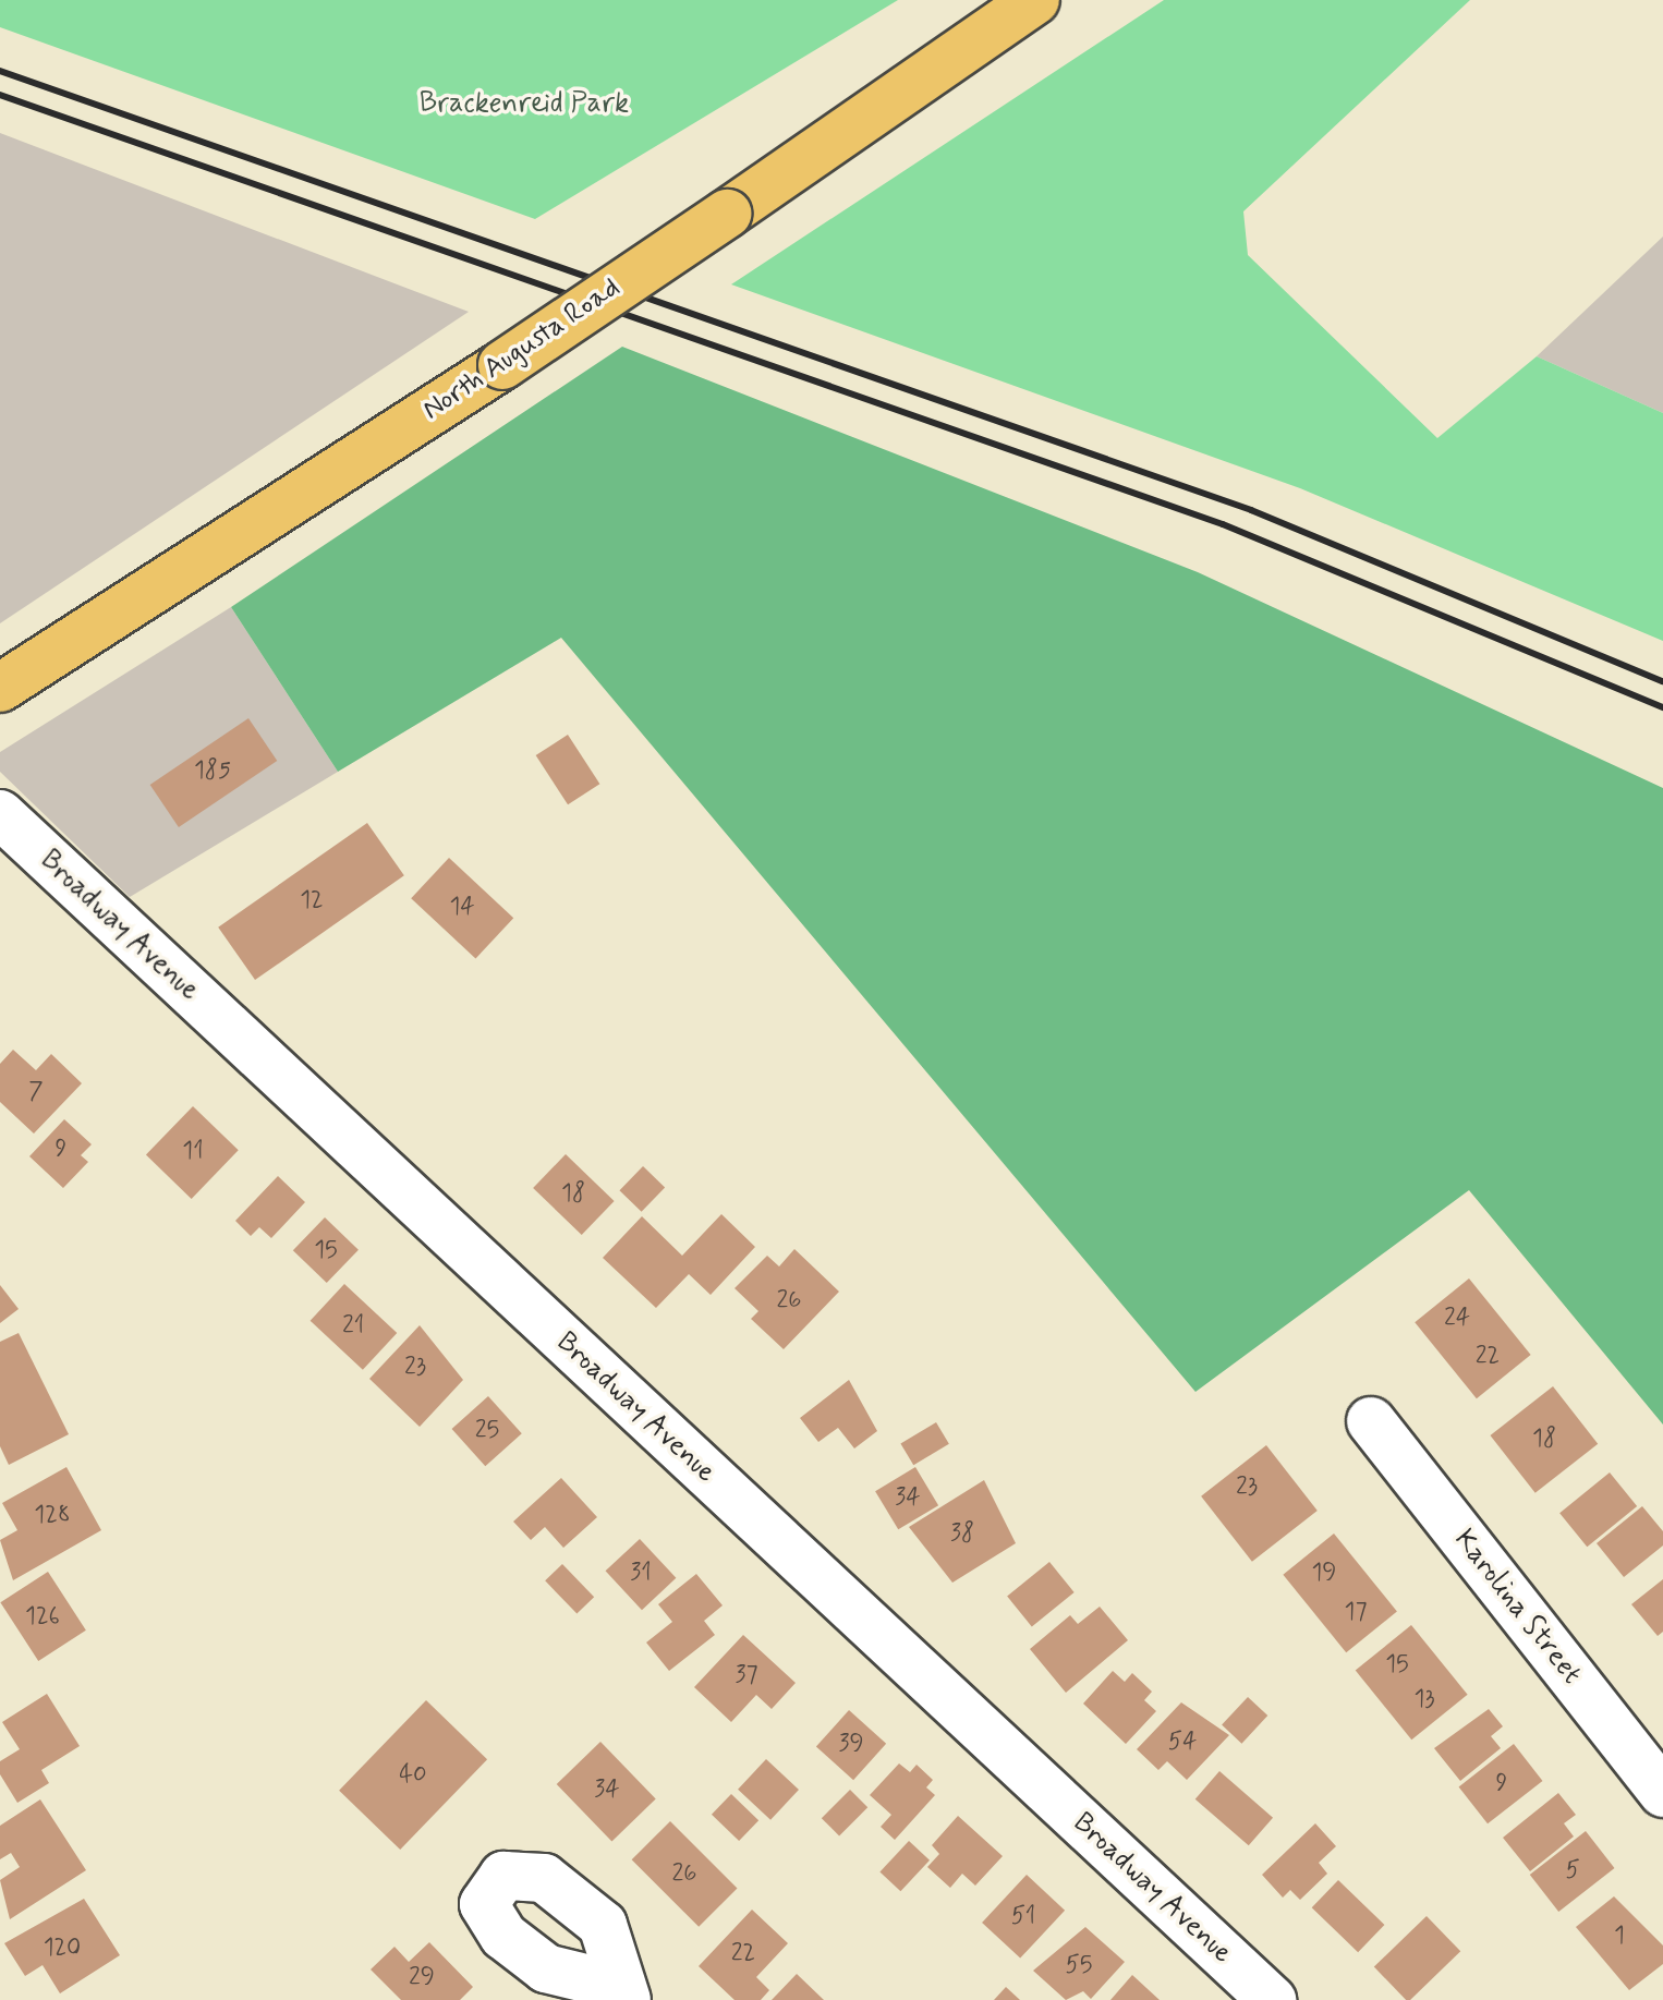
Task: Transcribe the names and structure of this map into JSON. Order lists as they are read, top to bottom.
{
  "streets": {
    "main road": ["North Augusta Road"],
    "street": ["Broadway Avenue", "Karolina Street"]
  },
  "parks": ["Brackenreid Park"],
  "house_numbers": [
    "185",
    "12",
    "14",
    "7",
    "9",
    "11",
    "18",
    "15",
    "26",
    "24",
    "21",
    "22",
    "23",
    "25",
    "18",
    "23",
    "34",
    "128",
    "38",
    "31",
    "19",
    "17",
    "126",
    "15",
    "37",
    "13",
    "54",
    "39",
    "40",
    "9",
    "34",
    "5",
    "26",
    "51",
    "1",
    "120",
    "22",
    "55",
    "29"
  ]
}
